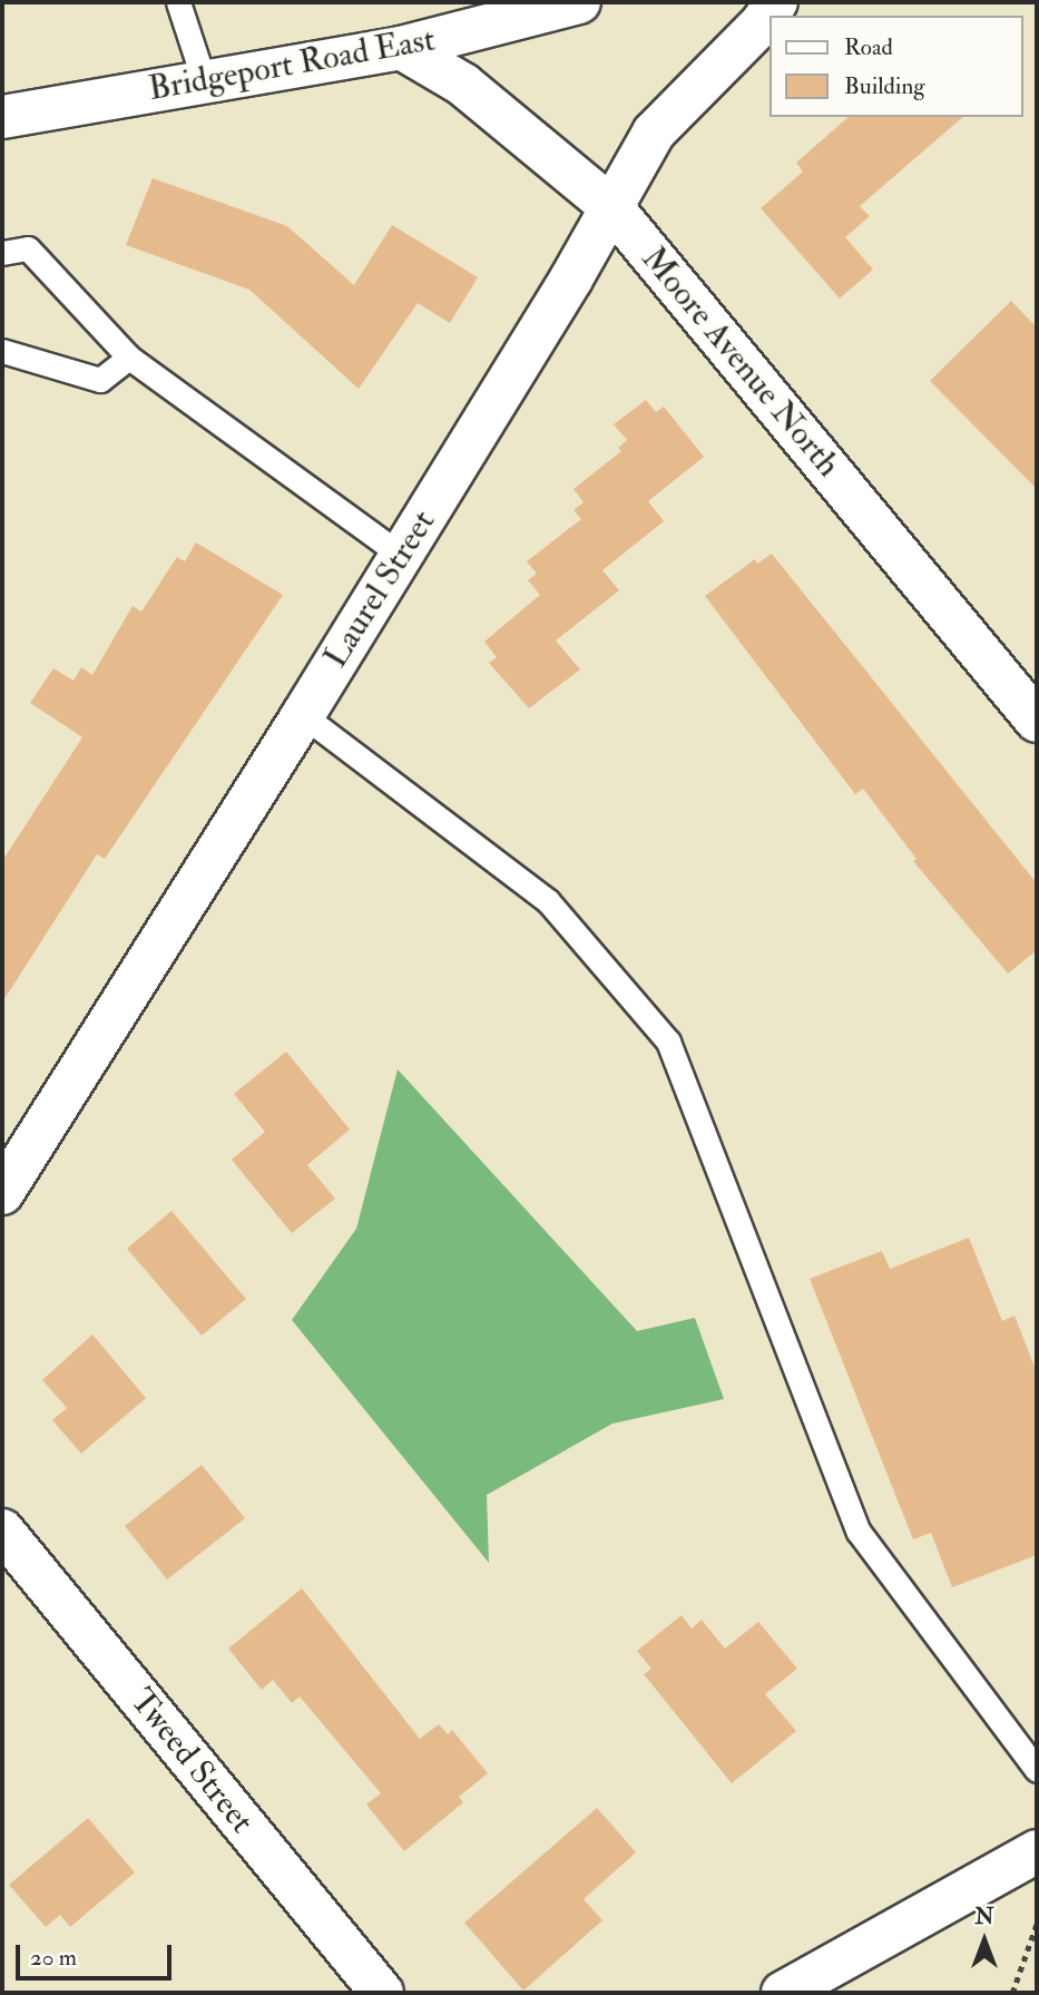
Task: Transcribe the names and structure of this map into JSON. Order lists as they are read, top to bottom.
{
  "streets": {
    "street": [
      "Bridgeport Road East",
      "Moore Avenue North",
      "Laurel Street",
      "Tweed Street"
    ]
  },
  "crossings": [
    ["Bridgeport Road East", "Moore Avenue North"],
    ["Moore Avenue North", "Laurel Street"]
  ],
  "legend": ["Road", "Building"],
  "scale_bar": "20 m",
  "north": "top"
}
